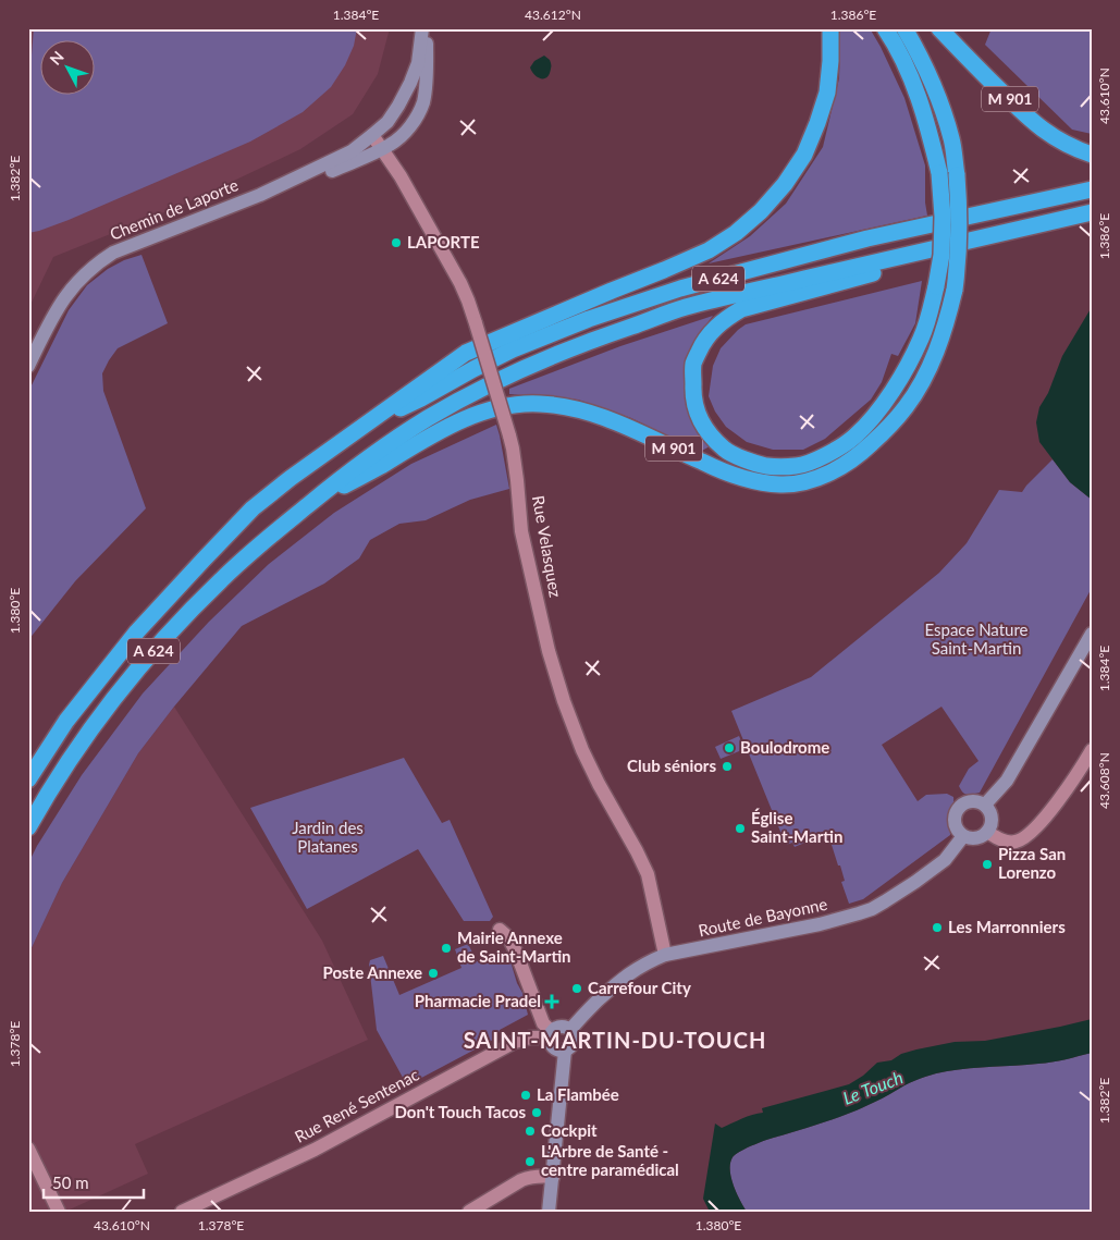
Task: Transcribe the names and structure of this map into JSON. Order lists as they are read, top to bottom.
{
  "streets": {
    "highway": ["M 901", "A 624"],
    "street": [
      "Chemin de Laporte",
      "Rue Velasquez",
      "Route de Bayonne",
      "Rue René Sentenac"
    ]
  },
  "crossings": [
    ["M 901", "A 624"],
    ["Chemin de Laporte", "Rue Velasquez"],
    ["Rue Velasquez", "Route de Bayonne"],
    ["Route de Bayonne", "Rue René Sentenac"]
  ],
  "districts": ["SAINT-MARTIN-DU-TOUCH"],
  "water": ["Le Touch"],
  "parks": ["Espace Nature Saint-Martin", "Jardin des Platanes"],
  "places": {
    "other": [
      "LAPORTE",
      "Boulodrome",
      "Club séniors",
      "Église Saint-Martin",
      "Pizza San Lorenzo",
      "Les Marronniers",
      "Mairie Annexe de Saint-Martin",
      "Poste Annexe",
      "Carrefour City",
      "La Flambée",
      "Don't Touch Tacos",
      "Cockpit",
      "L'Arbre de Santé - centre paramédical"
    ],
    "health": ["Pharmacie Pradel"]
  },
  "scale_bar": "50 m",
  "north": "top left",
  "coordinates": [
    "1.384°E",
    "43.612°N",
    "1.386°E",
    "43.610°N",
    "1.382°E",
    "1.380°E",
    "43.608°N",
    "1.378°E"
  ]
}
